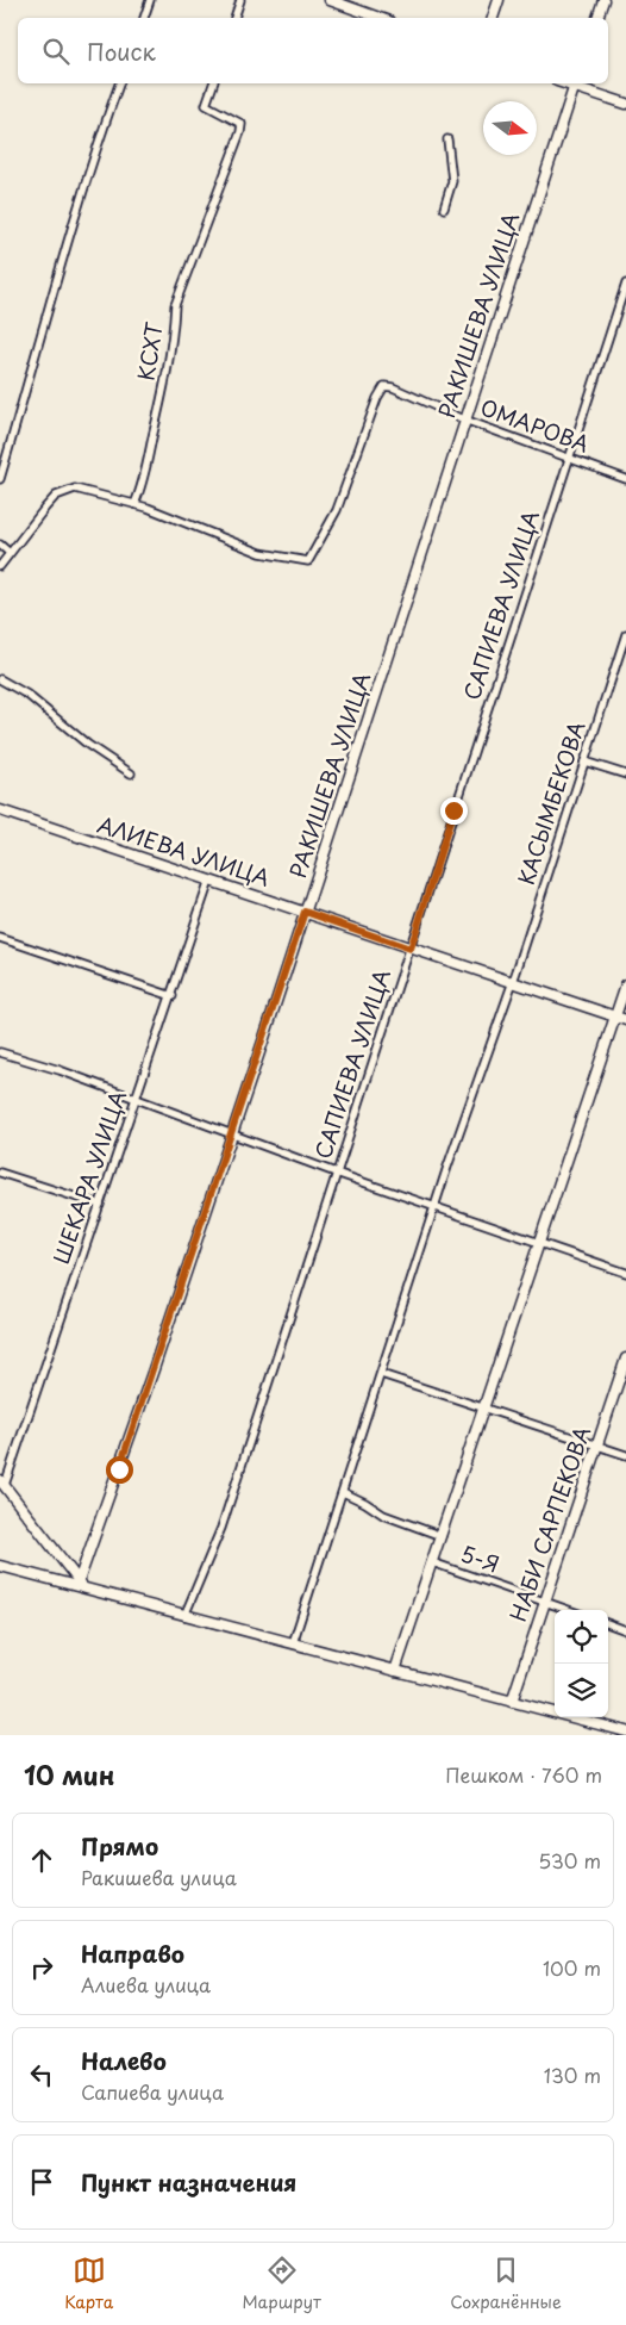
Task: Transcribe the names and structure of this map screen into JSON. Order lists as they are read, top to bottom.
{
  "streets": {
    "street": [
      "РАКИШЕВА УЛИЦА",
      "КСХТ",
      "ОМАРОВА",
      "САПИЕВА УЛИЦА",
      "КАСЫМБЕКОВА",
      "АЛИЕВА УЛИЦА",
      "ШЕКАРА УЛИЦА",
      "НАБИ САРПЕКОВА",
      "5-Я"
    ]
  },
  "crossings": [
    ["РАКИШЕВА УЛИЦА", "ОМАРОВА"],
    ["РАКИШЕВА УЛИЦА", "АЛИЕВА УЛИЦА"],
    ["КСХТ", "ОМАРОВА"],
    ["ОМАРОВА", "САПИЕВА УЛИЦА"],
    ["САПИЕВА УЛИЦА", "АЛИЕВА УЛИЦА"],
    ["КАСЫМБЕКОВА", "АЛИЕВА УЛИЦА"],
    ["АЛИЕВА УЛИЦА", "ШЕКАРА УЛИЦА"],
    ["НАБИ САРПЕКОВА", "5-Я"]
  ],
  "north": "right",
  "page": {
    "search": "Поиск",
    "heading": ["10 мин", "Пешком · 760 m"],
    "list": [
      ["Прямо", "Ракишева улица", "530 m"],
      ["Направо", "Алиева улица", "100 m"],
      ["Налево", "Сапиева улица", "130 m"],
      "Пункт назначения"
    ],
    "nav": ["Карта", "Маршрут", "Сохранённые"]
  }
}
